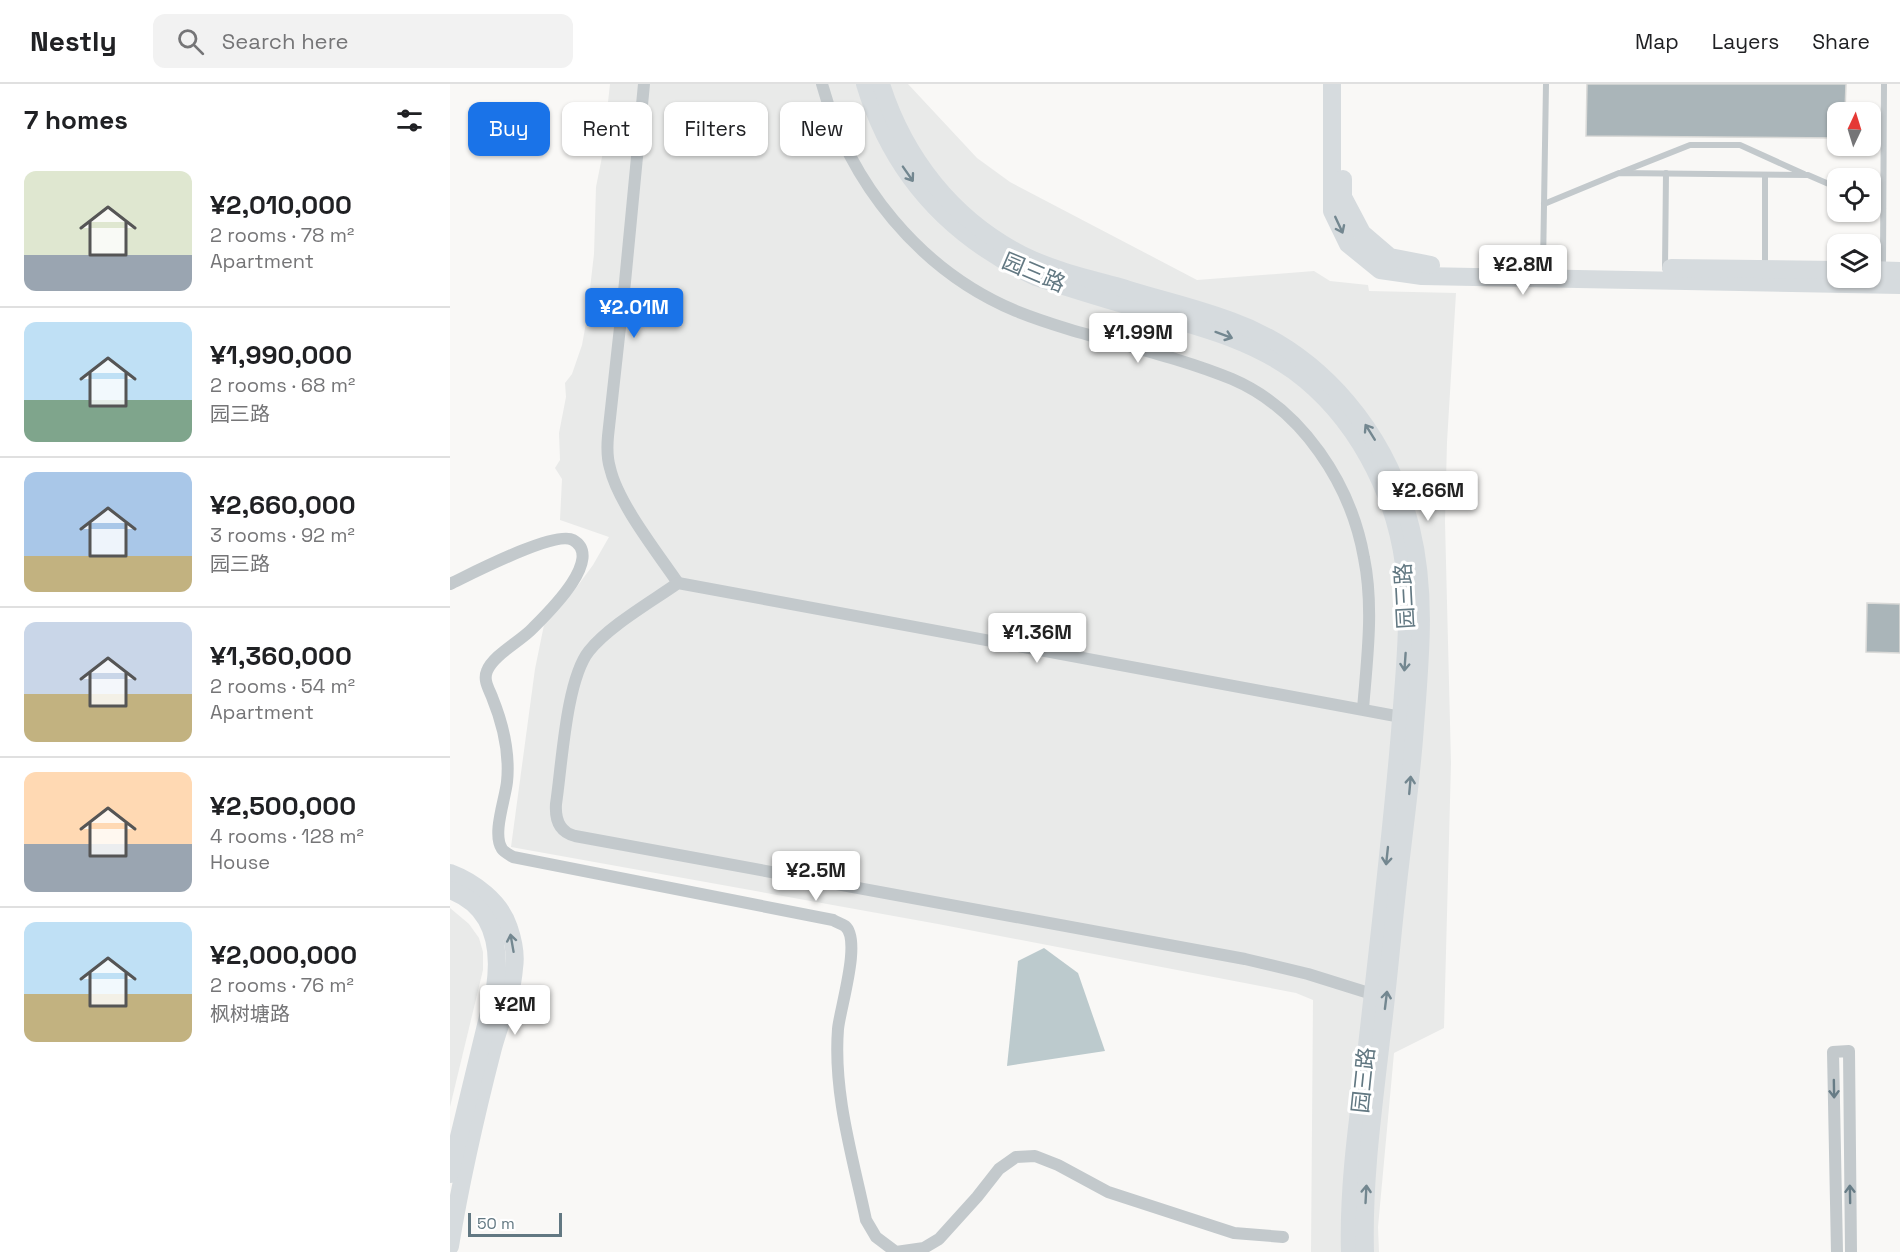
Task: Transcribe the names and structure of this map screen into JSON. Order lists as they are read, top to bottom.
{
  "streets": {
    "main road": ["园三路"]
  },
  "scale_bar": "50 m",
  "north": "top",
  "page": {
    "header": "Nestly",
    "search": "Search here",
    "nav": ["Map", "Layers", "Share"],
    "heading": "7 homes",
    "chip": [
      "Buy",
      "Rent",
      "Filters",
      "New"
    ],
    "list": [
      {
        "name": "¥2,010,000",
        "note": "2 rooms · 78 m² · Apartment"
      },
      {
        "name": "¥1,990,000",
        "note": "2 rooms · 68 m² · 园三路"
      },
      {
        "name": "¥2,660,000",
        "note": "3 rooms · 92 m² · 园三路"
      },
      {
        "name": "¥1,360,000",
        "note": "2 rooms · 54 m² · Apartment"
      },
      {
        "name": "¥2,500,000",
        "note": "4 rooms · 128 m² · House"
      },
      {
        "name": "¥2,000,000",
        "note": "2 rooms · 76 m² · 枫树塘路"
      }
    ],
    "price": [
      "¥2.8M",
      "¥2.01M",
      "¥1.99M",
      "¥2.66M",
      "¥1.36M",
      "¥2.5M",
      "¥2M"
    ],
    "scale": "50 m"
  }
}
